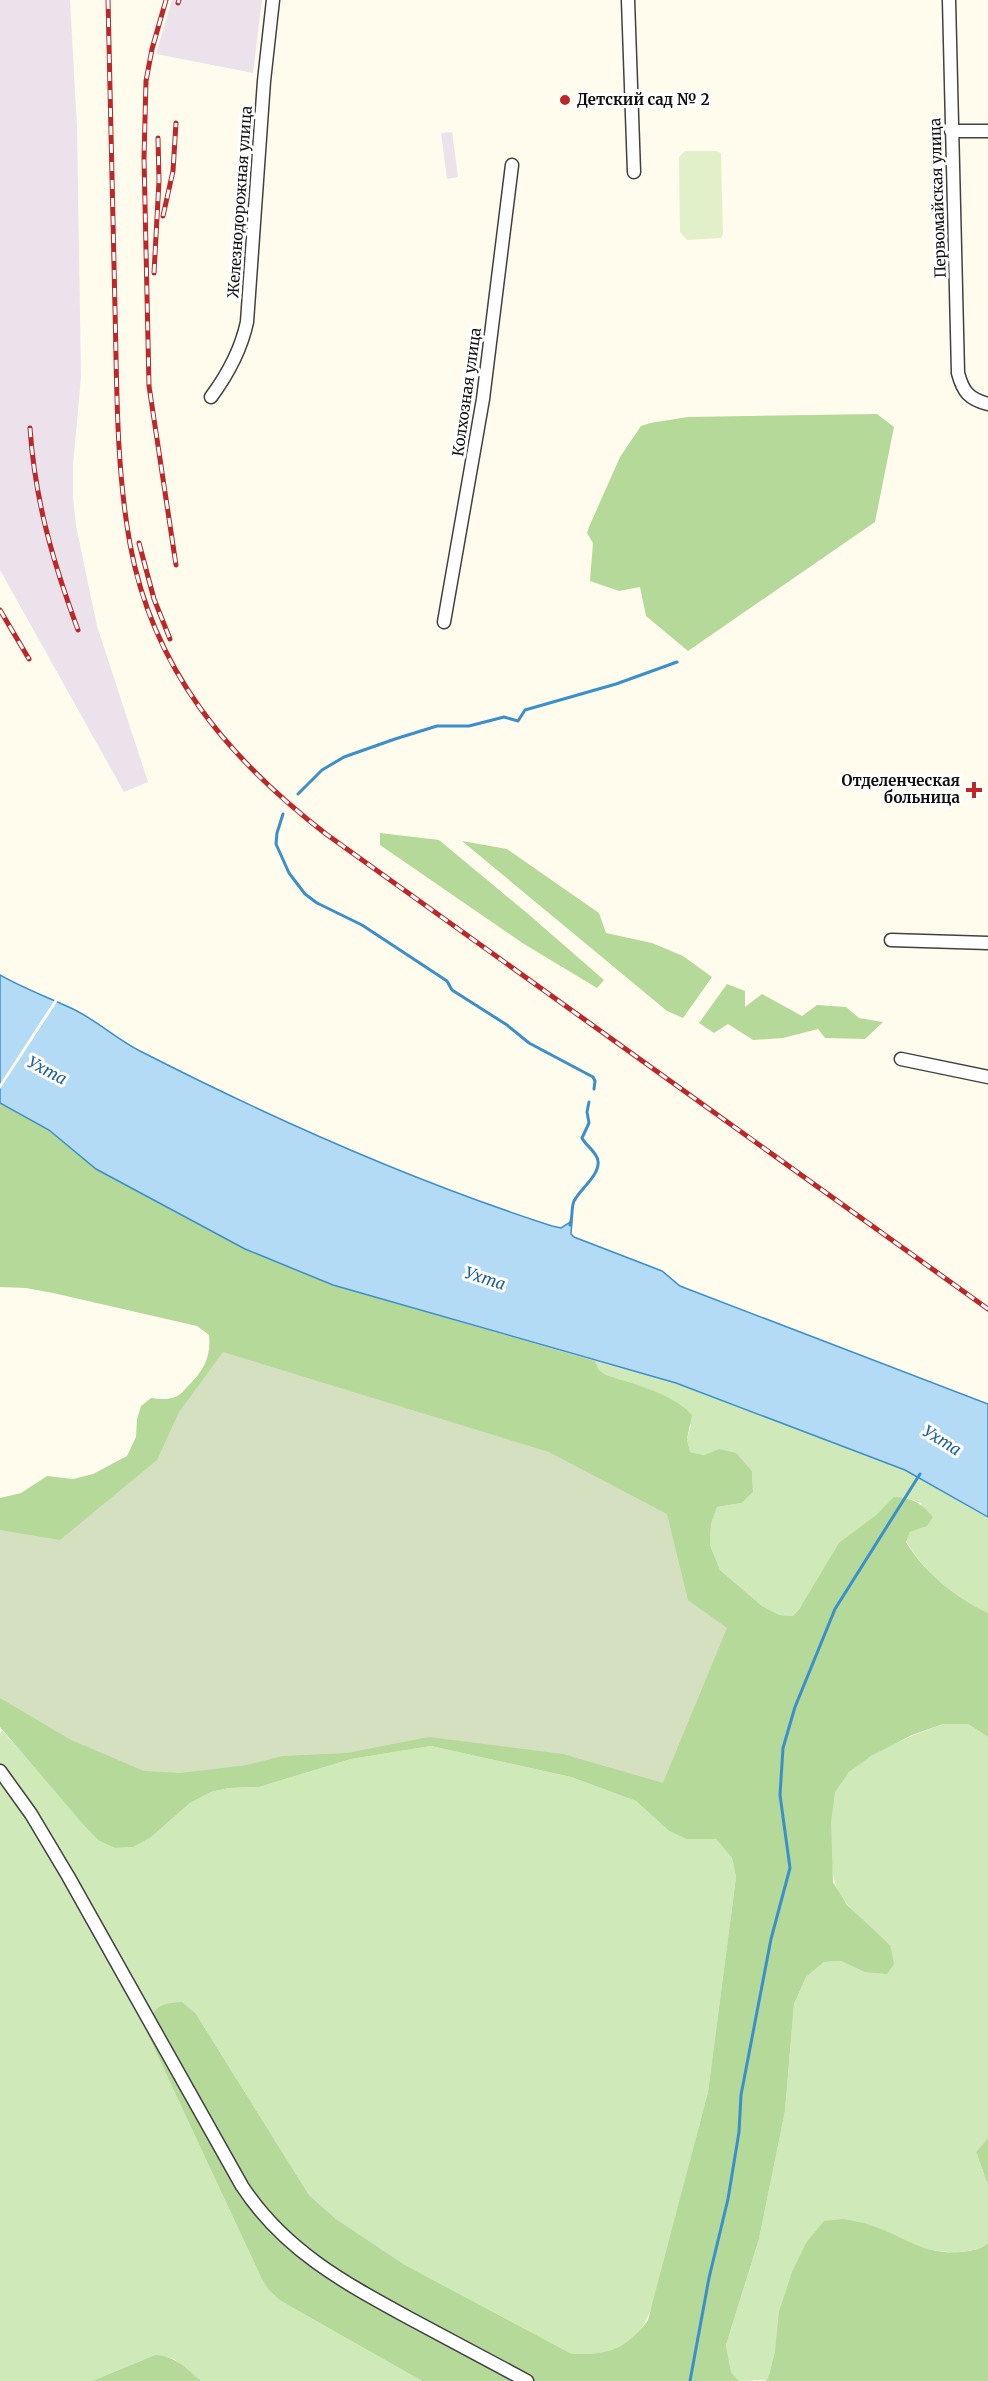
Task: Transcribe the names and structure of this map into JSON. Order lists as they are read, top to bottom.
{
  "streets": {
    "street": ["Первомайская улица", "Железнодорожная улица", "Колхозная улица"]
  },
  "water": ["Ухта"],
  "places": {
    "other": ["Детский сад № 2"],
    "health": ["Отделенческая больница"]
  }
}
